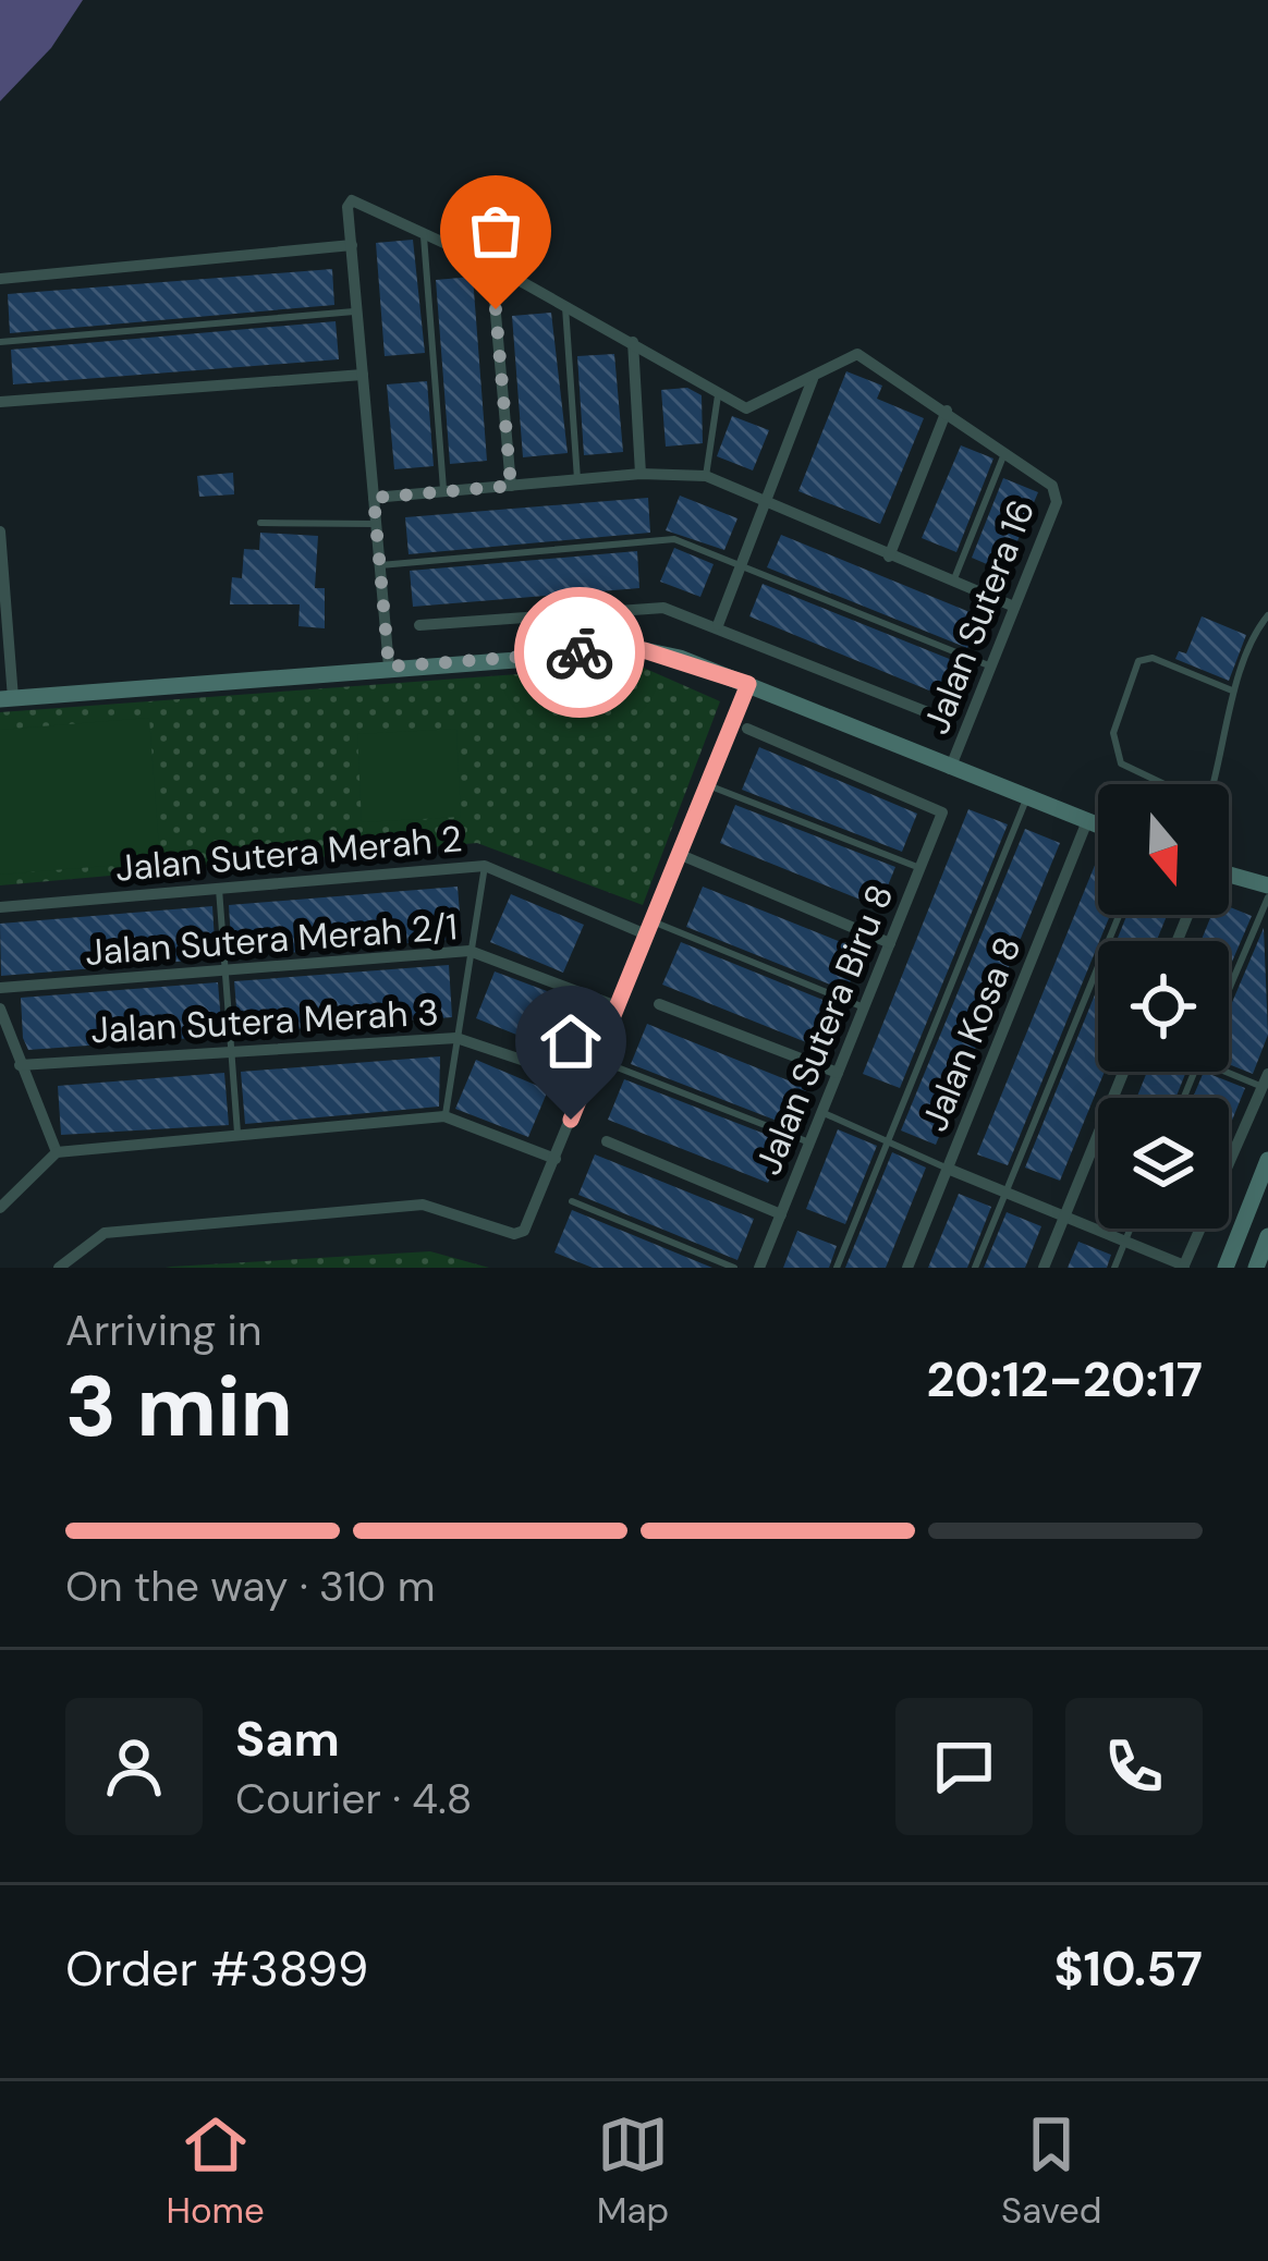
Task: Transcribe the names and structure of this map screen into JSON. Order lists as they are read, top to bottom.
{
  "streets": {
    "street": [
      "Jalan Sutera 16",
      "Jalan Sutera Merah 2",
      "Jalan Sutera Merah 2/1",
      "Jalan Sutera Merah 3",
      "Jalan Sutera Biru 8",
      "Jalan Kosa 8"
    ]
  },
  "north": "bottom",
  "page": {
    "heading": ["3 min", "Arriving in", "20:12–20:17"],
    "panel": [
      "Sam",
      "Courier · 4.8",
      "Order #3899",
      "$10.57"
    ],
    "bar": "On the way · 310 m",
    "tabs": ["Home", "Map", "Saved"]
  }
}
